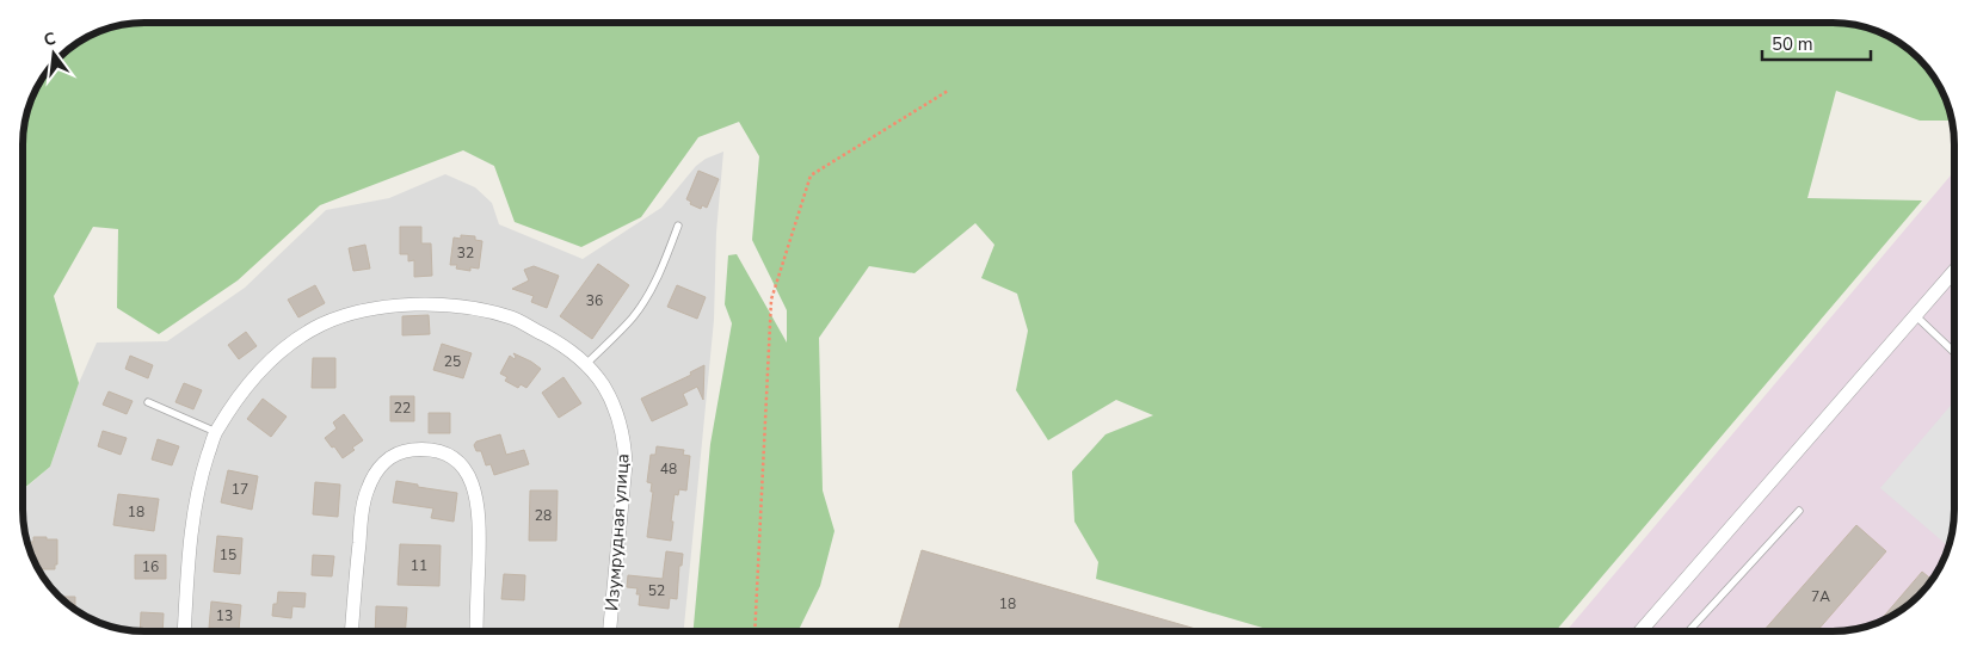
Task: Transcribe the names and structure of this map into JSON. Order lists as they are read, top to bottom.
{
  "streets": {
    "street": ["Изумрудная улица"]
  },
  "house_numbers": [
    "32",
    "36",
    "25",
    "22",
    "48",
    "17",
    "18",
    "28",
    "15",
    "11",
    "16",
    "52",
    "7А",
    "18",
    "13"
  ],
  "scale_bar": "50 m",
  "north": "top"
}
